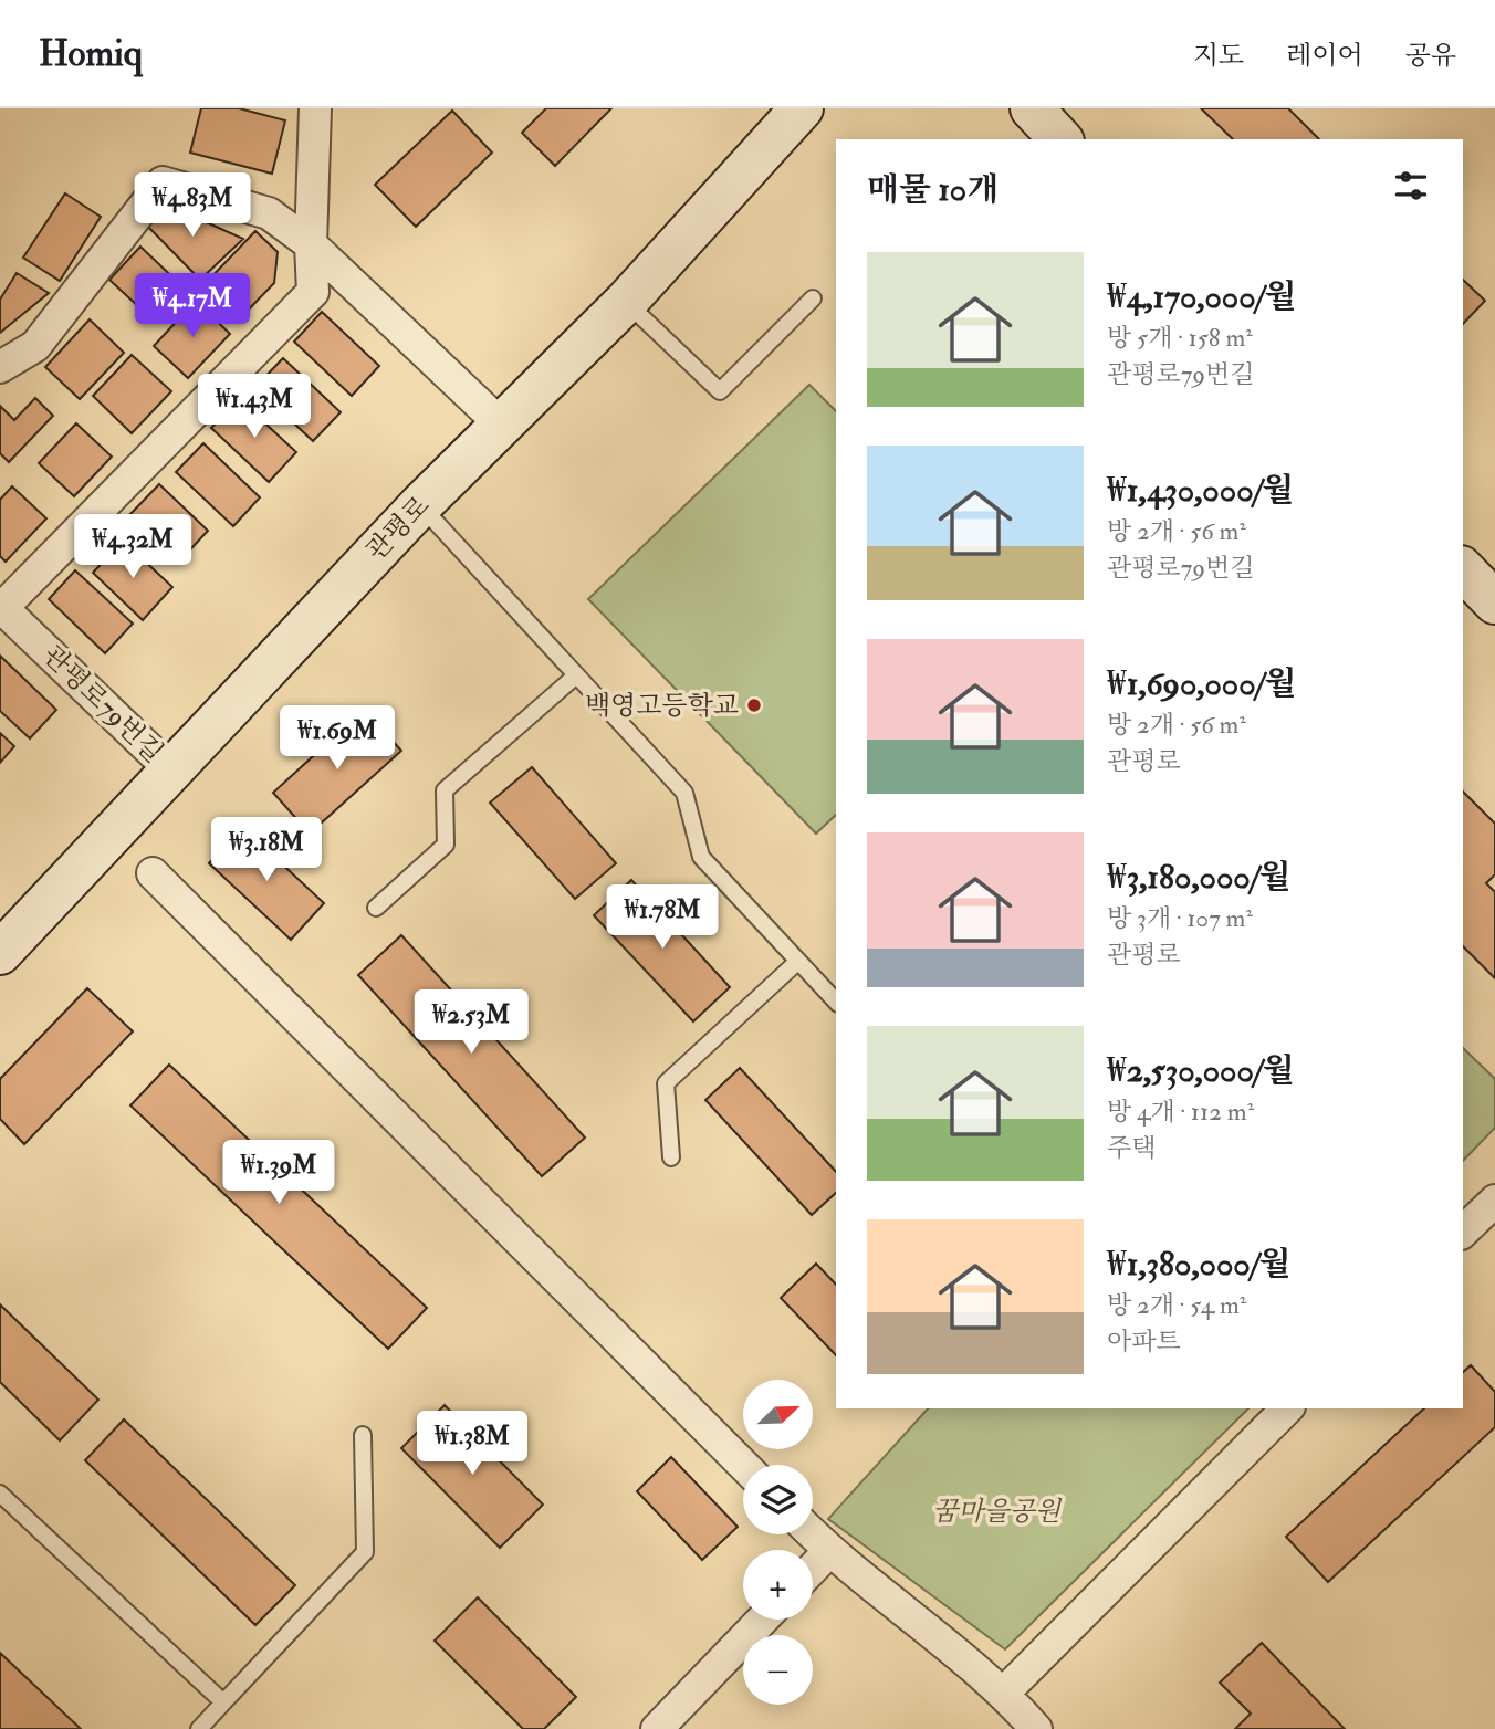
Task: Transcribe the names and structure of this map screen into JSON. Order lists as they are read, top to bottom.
{
  "streets": {
    "street": ["관평로", "관평로79번길"]
  },
  "crossings": [
    ["관평로", "관평로79번길"]
  ],
  "parks": ["꿈마을공원"],
  "places": ["백영고등학교"],
  "north": "top right",
  "page": {
    "header": "Homiq",
    "nav": ["지도", "레이어", "공유"],
    "heading": "매물 10개",
    "price": [
      "₩4.83M",
      "₩4.17M",
      "₩1.43M",
      "₩4.32M",
      "₩1.69M",
      "₩3.18M",
      "₩1.78M",
      "₩2.53M",
      "₩1.39M",
      "₩1.38M"
    ],
    "list": [
      {
        "name": "₩4,170,000/월",
        "note": "방 5개 · 158 m² · 관평로79번길"
      },
      {
        "name": "₩1,430,000/월",
        "note": "방 2개 · 56 m² · 관평로79번길"
      },
      {
        "name": "₩1,690,000/월",
        "note": "방 2개 · 56 m² · 관평로"
      },
      {
        "name": "₩3,180,000/월",
        "note": "방 3개 · 107 m² · 관평로"
      },
      {
        "name": "₩2,530,000/월",
        "note": "방 4개 · 112 m² · 주택"
      },
      {
        "name": "₩1,380,000/월",
        "note": "방 2개 · 54 m² · 아파트"
      }
    ],
    "map_buttons": ["+", "−"]
  }
}
